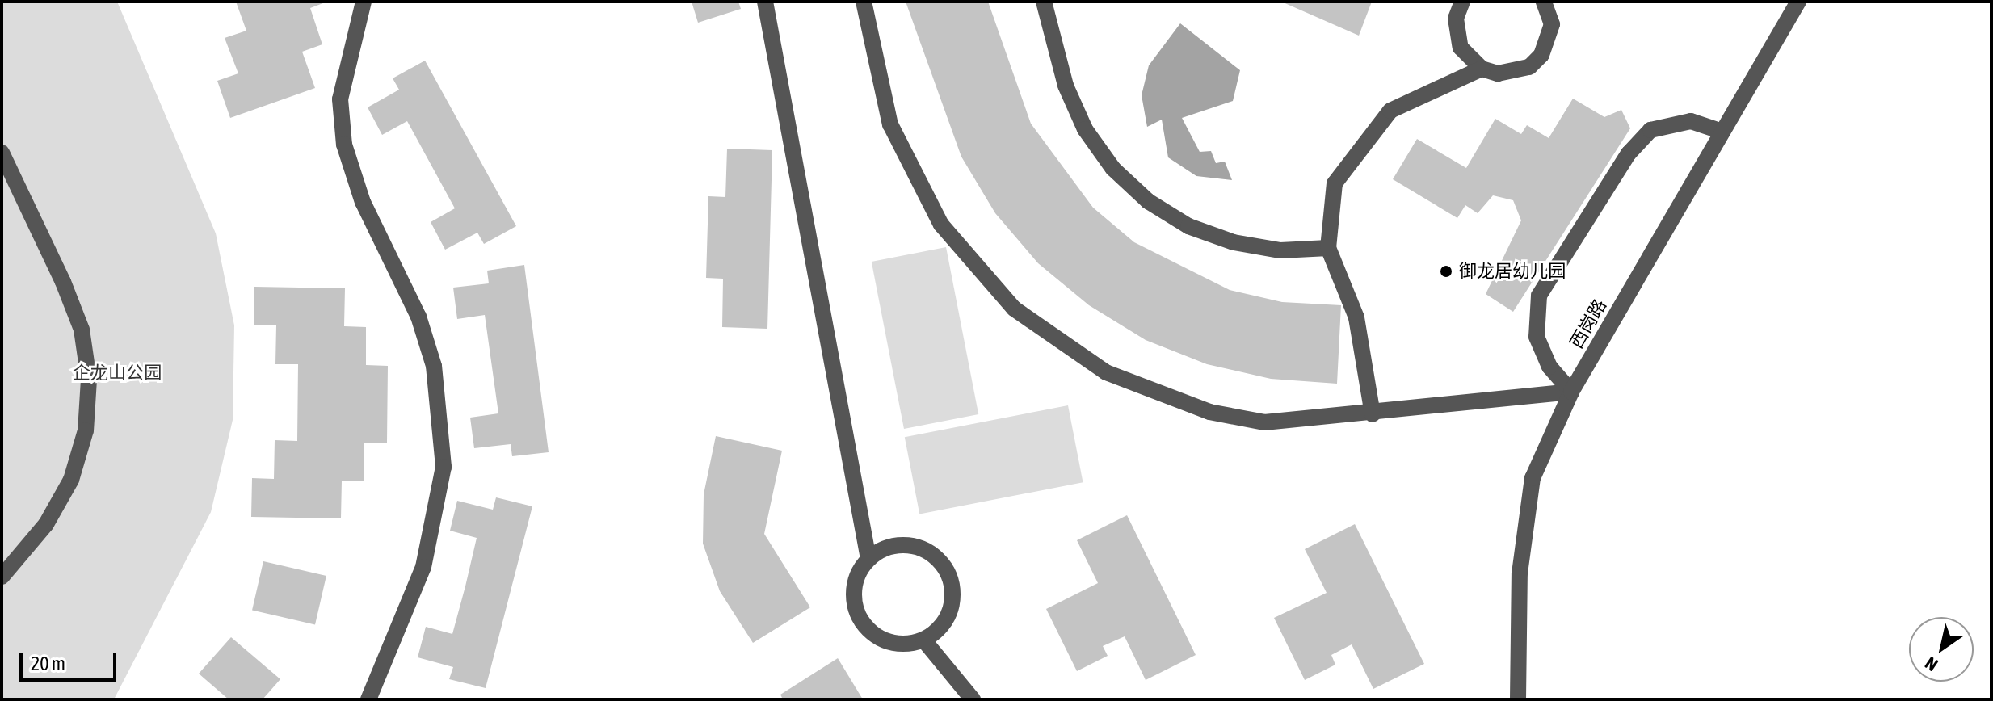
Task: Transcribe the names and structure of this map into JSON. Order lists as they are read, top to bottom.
{
  "streets": {
    "street": ["西岗路"]
  },
  "parks": ["企龙山公园"],
  "places": ["御龙居幼儿园"],
  "scale_bar": "20 m",
  "north": "bottom left"
}
